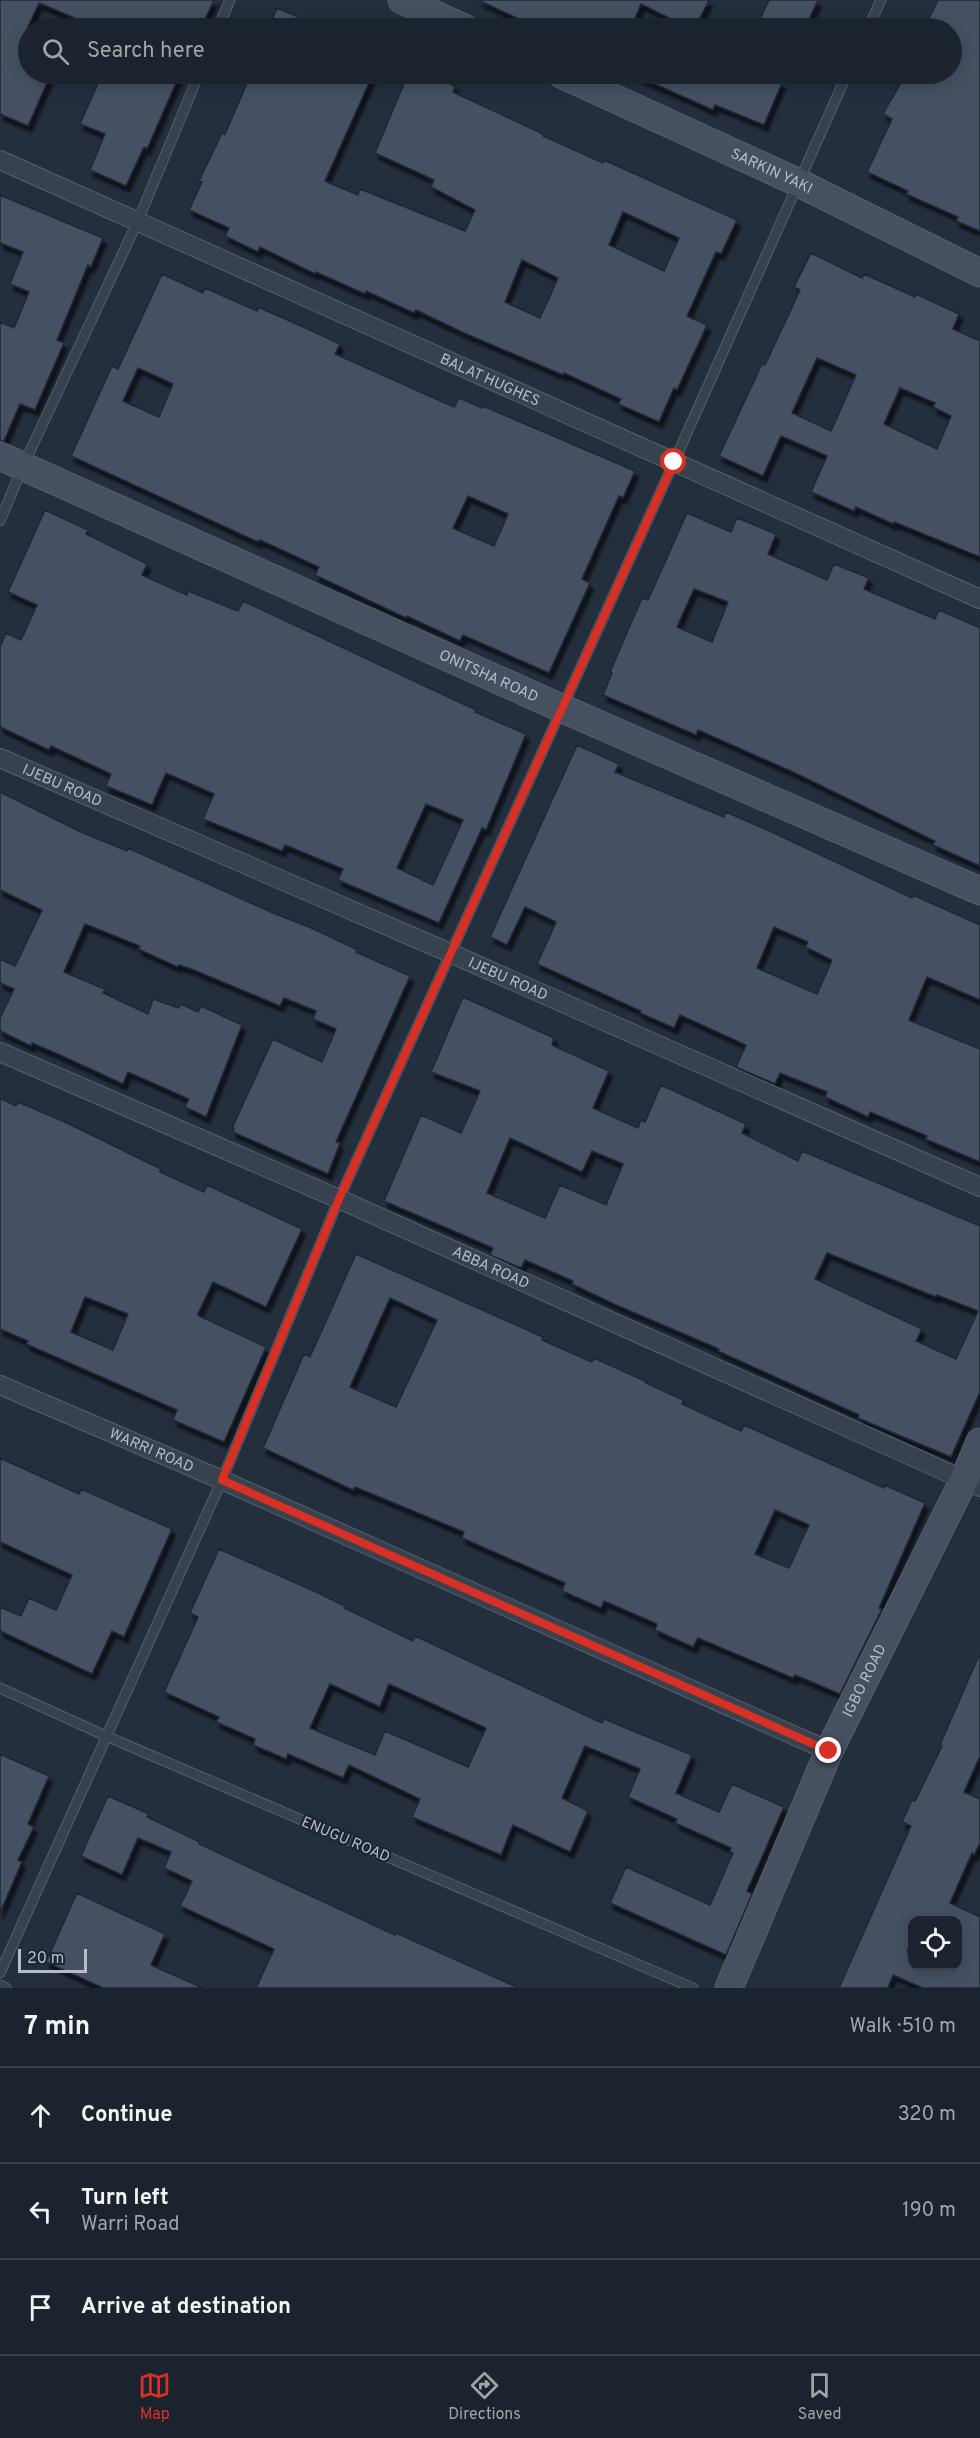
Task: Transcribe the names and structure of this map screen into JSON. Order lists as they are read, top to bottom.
{
  "streets": {
    "street": [
      "SARKIN YAKI",
      "BALAT HUGHES",
      "ONITSHA ROAD",
      "IJEBU ROAD",
      "ABBA ROAD",
      "WARRI ROAD",
      "IGBO ROAD"
    ],
    "lane": ["ENUGU ROAD"]
  },
  "crossings": [
    ["ABBA ROAD", "IGBO ROAD"],
    ["WARRI ROAD", "IGBO ROAD"]
  ],
  "scale_bar": "20 m",
  "page": {
    "search": "Search here",
    "scale": "20 m",
    "heading": ["7 min", "Walk · 510 m"],
    "list": [
      ["Continue", "320 m"],
      ["Turn left", "Warri Road", "190 m"],
      "Arrive at destination"
    ],
    "nav": ["Map", "Directions", "Saved"]
  }
}
